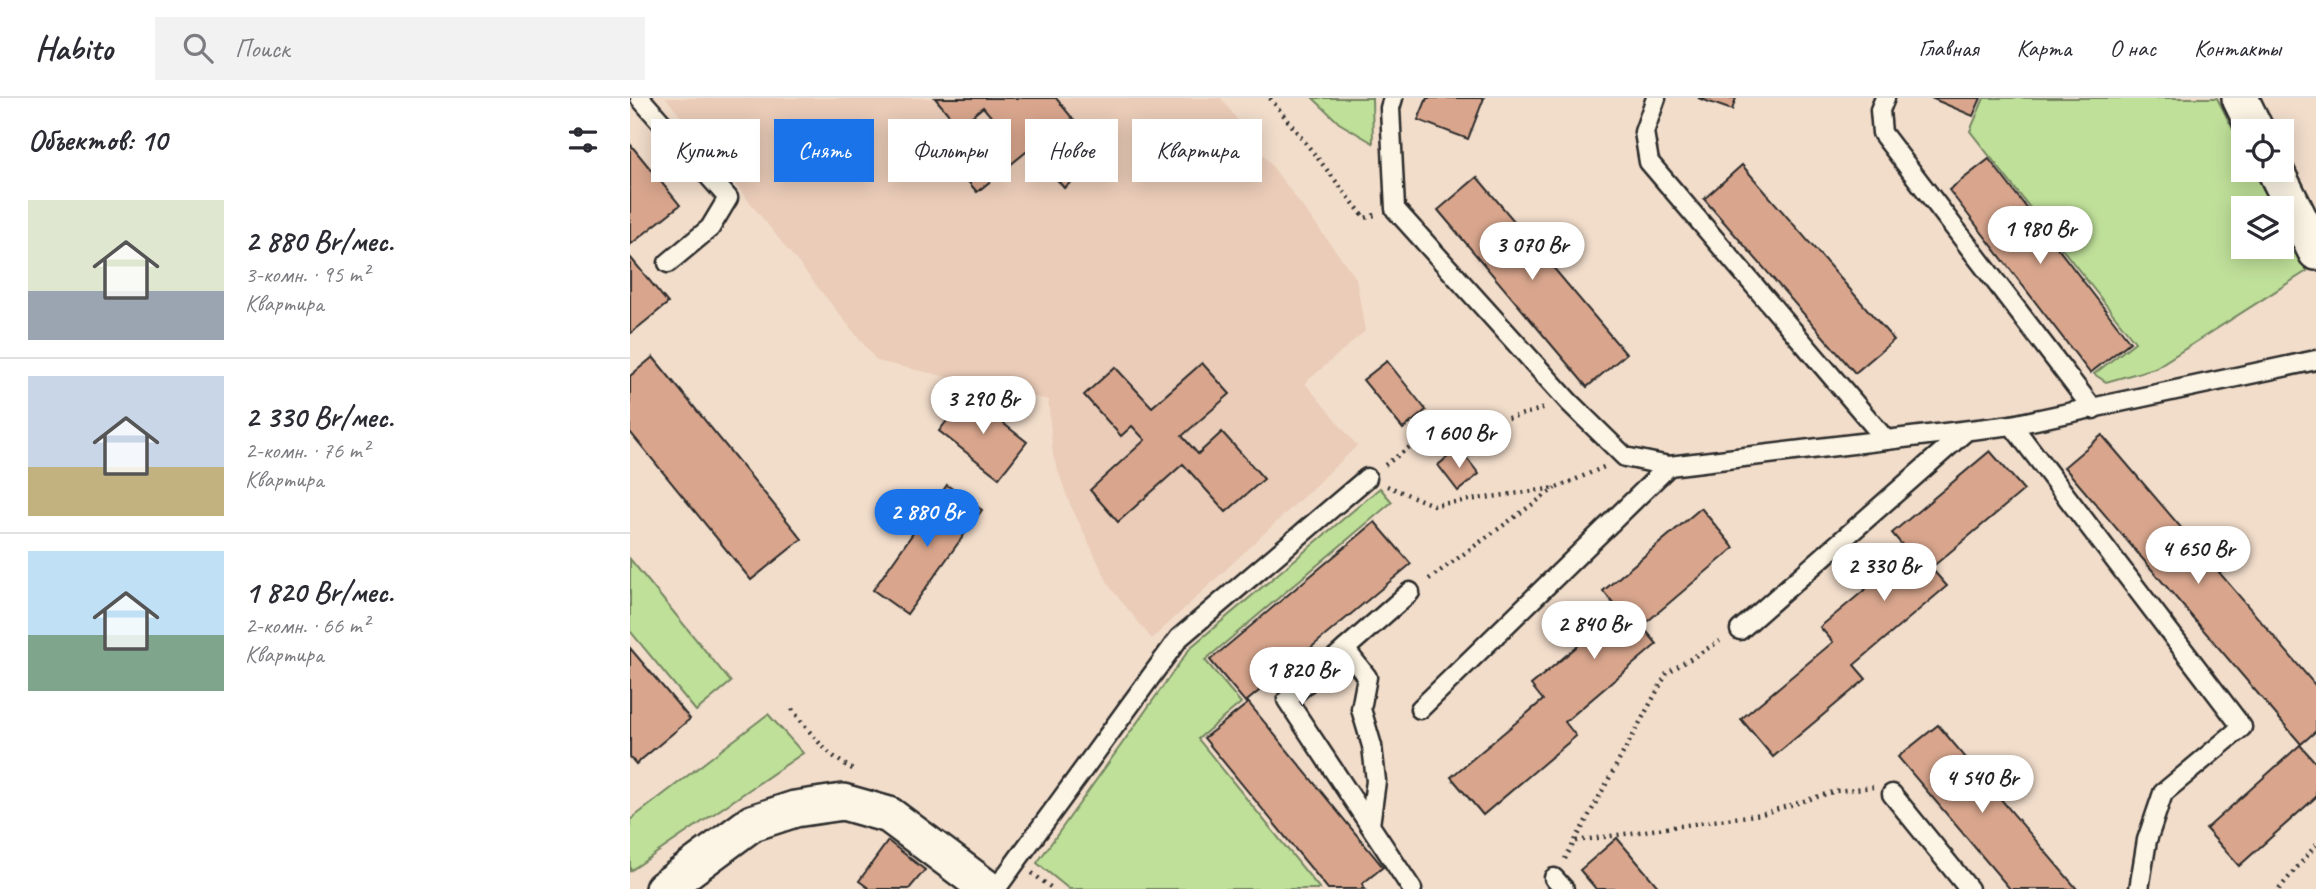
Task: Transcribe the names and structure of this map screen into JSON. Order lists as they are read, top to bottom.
{
  "page": {
    "header": "Habito",
    "search": "Поиск",
    "nav": [
      "Главная",
      "Карта",
      "О нас",
      "Контакты"
    ],
    "heading": "Объектов: 10",
    "chip": [
      "Купить",
      "Снять",
      "Фильтры",
      "Новое",
      "Квартира"
    ],
    "list": [
      {
        "name": "2 880 Br/мес.",
        "note": "3-комн. · 95 m² · Квартира"
      },
      {
        "name": "2 330 Br/мес.",
        "note": "2-комн. · 76 m² · Квартира"
      },
      {
        "name": "1 820 Br/мес.",
        "note": "2-комн. · 66 m² · Квартира"
      }
    ],
    "price": [
      "1 980 Br",
      "3 070 Br",
      "3 290 Br",
      "1 600 Br",
      "2 880 Br",
      "4 650 Br",
      "2 330 Br",
      "2 840 Br",
      "1 820 Br",
      "4 540 Br"
    ]
  }
}
